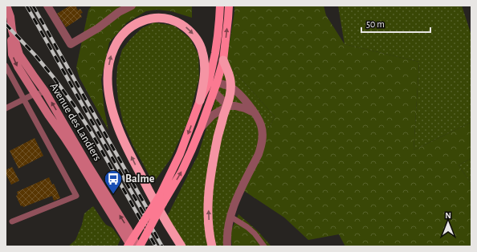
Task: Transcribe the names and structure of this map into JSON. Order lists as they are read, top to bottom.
{
  "streets": {
    "main road": ["Avenue des Landiers"]
  },
  "places": {
    "bus stop": ["Balme"]
  },
  "scale_bar": "50 m",
  "north": "top"
}
